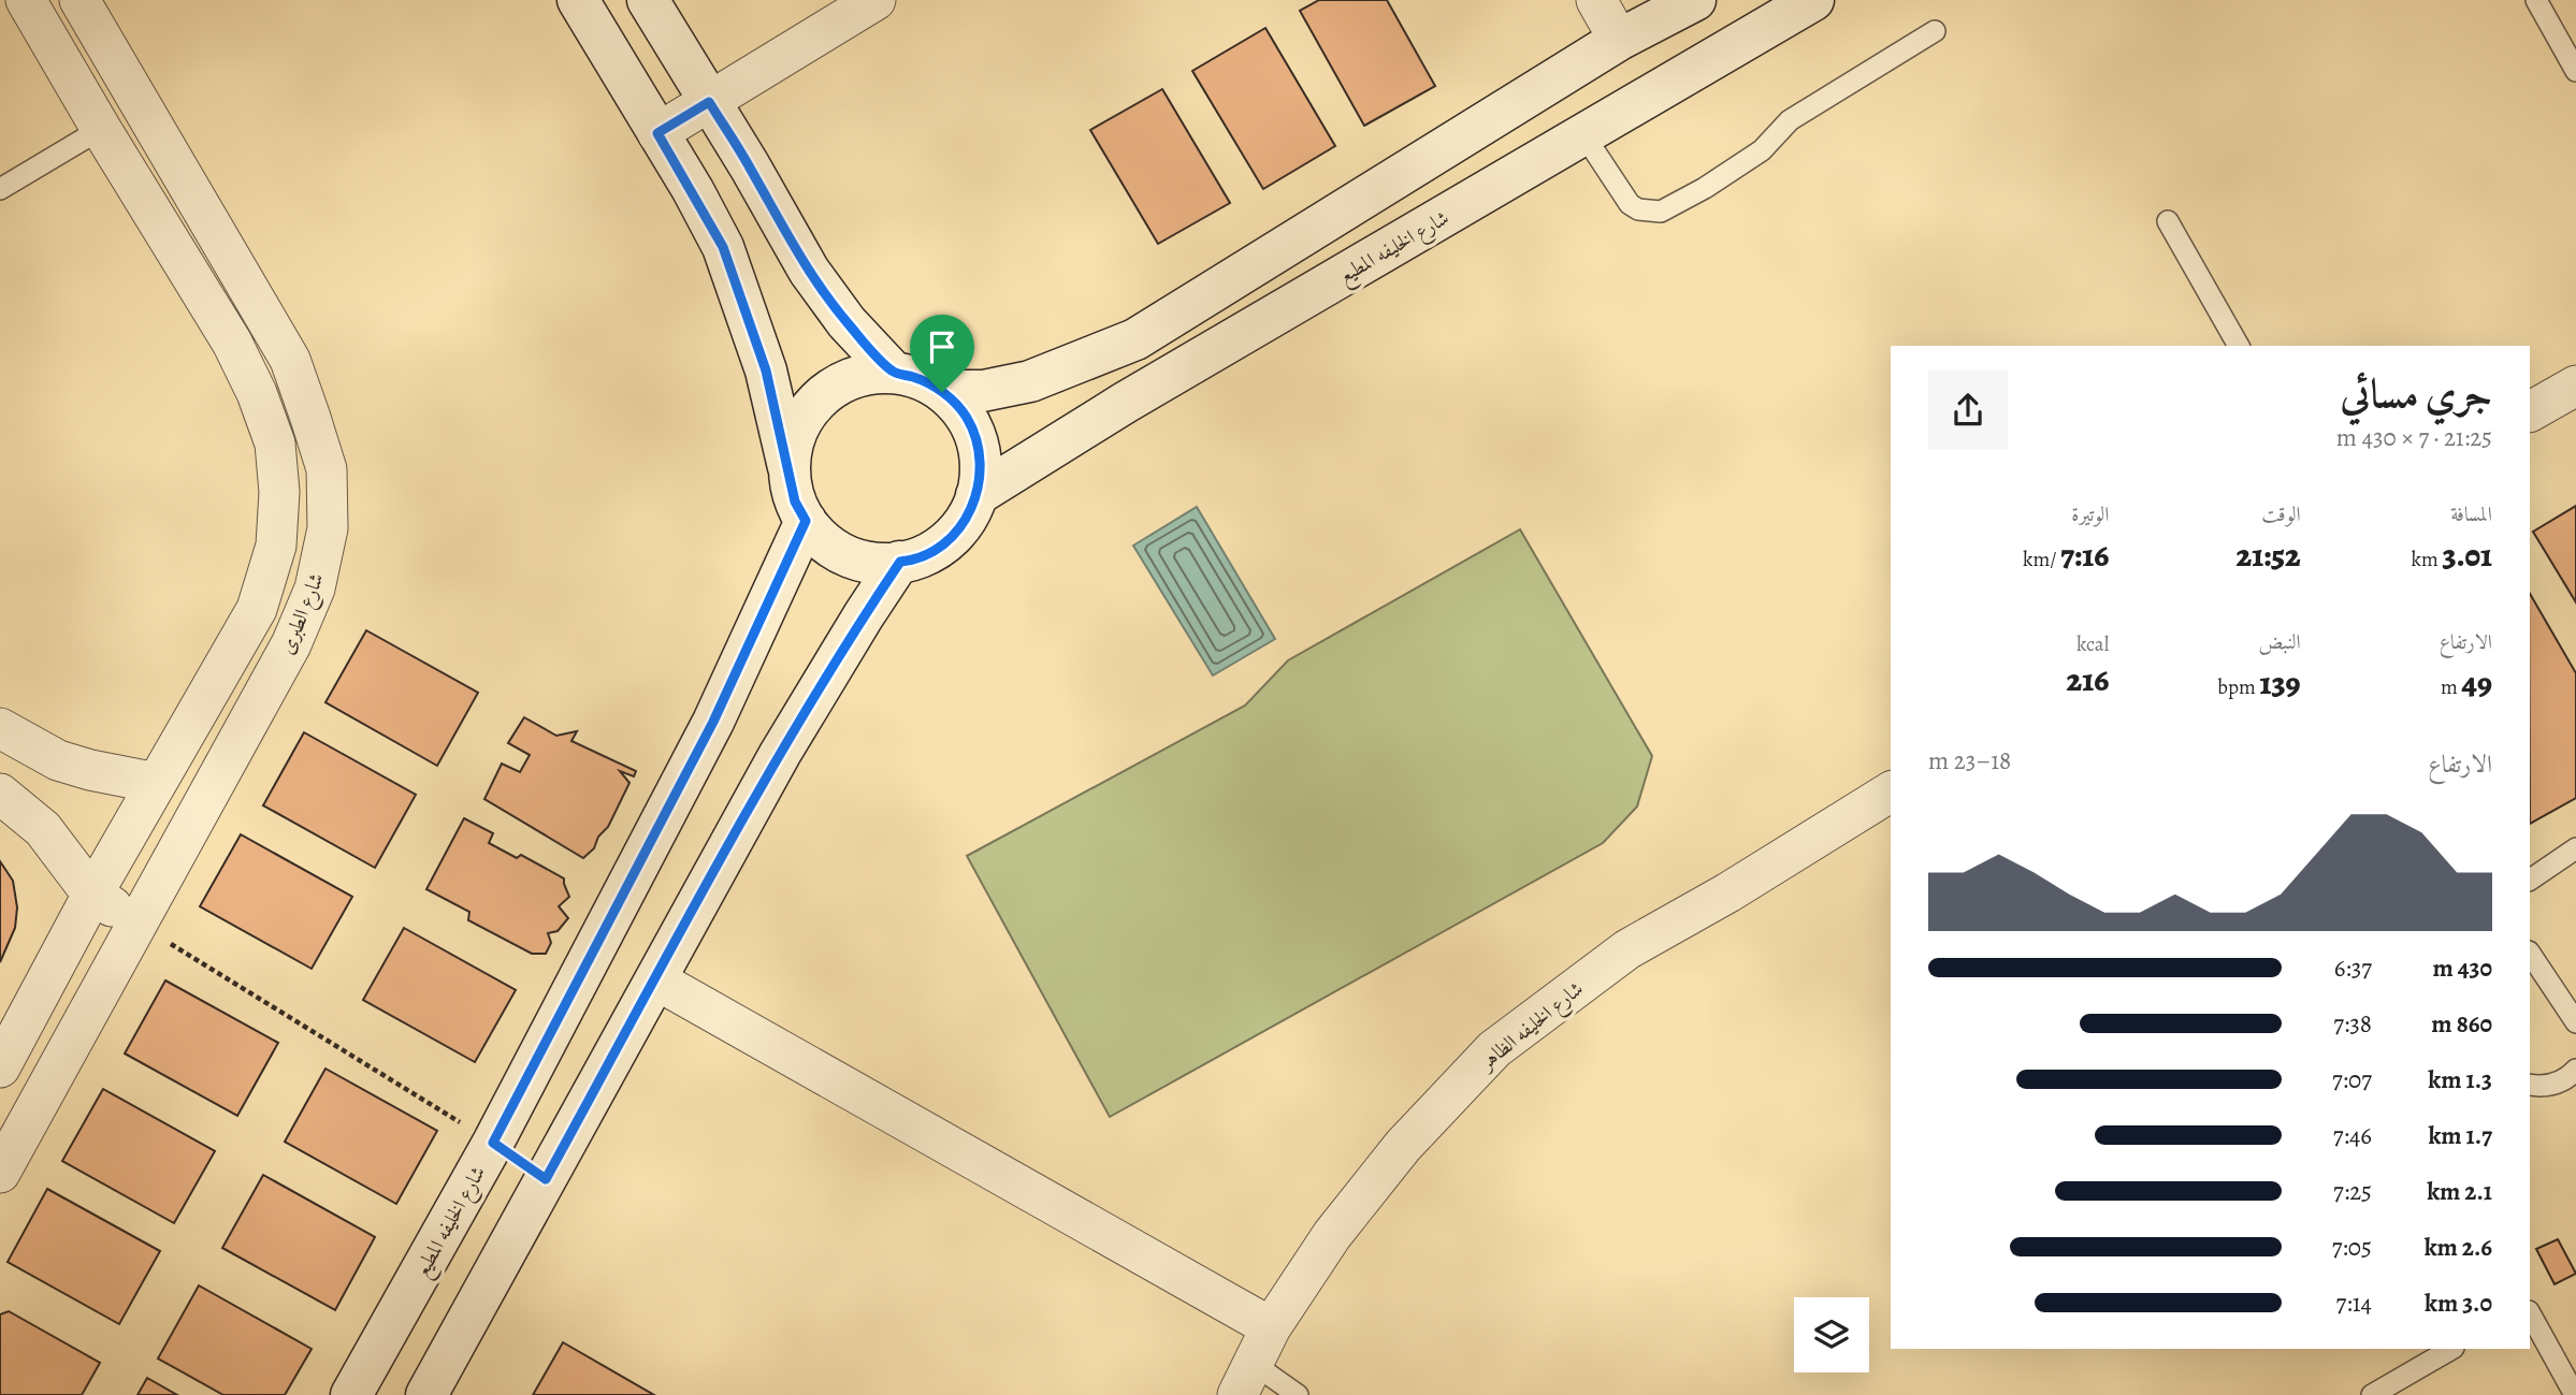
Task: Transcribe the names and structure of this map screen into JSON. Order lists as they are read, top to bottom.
{
  "streets": {
    "street": ["شارع الخليفه المطيع", "شارع الطبرى", "شارع الخليفه الظاهر"]
  },
  "page": {
    "heading": ["جري مسائي", "21:25 · 7 × 430 m"],
    "stats": [
      ["المسافة", "3.01 km"],
      ["الوقت", "21:52"],
      ["الوتيرة", "7:16 /km"],
      ["الارتفاع", "49 m"],
      ["النبض", "139 bpm"],
      ["kcal", "216"]
    ],
    "chart": ["الارتفاع", "18–23 m"],
    "list": [
      {
        "name": "430 m",
        "note": "6:37"
      },
      {
        "name": "860 m",
        "note": "7:38"
      },
      {
        "name": "1.3 km",
        "note": "7:07"
      },
      {
        "name": "1.7 km",
        "note": "7:46"
      },
      {
        "name": "2.1 km",
        "note": "7:25"
      },
      {
        "name": "2.6 km",
        "note": "7:05"
      },
      {
        "name": "3.0 km",
        "note": "7:14"
      }
    ]
  }
}
